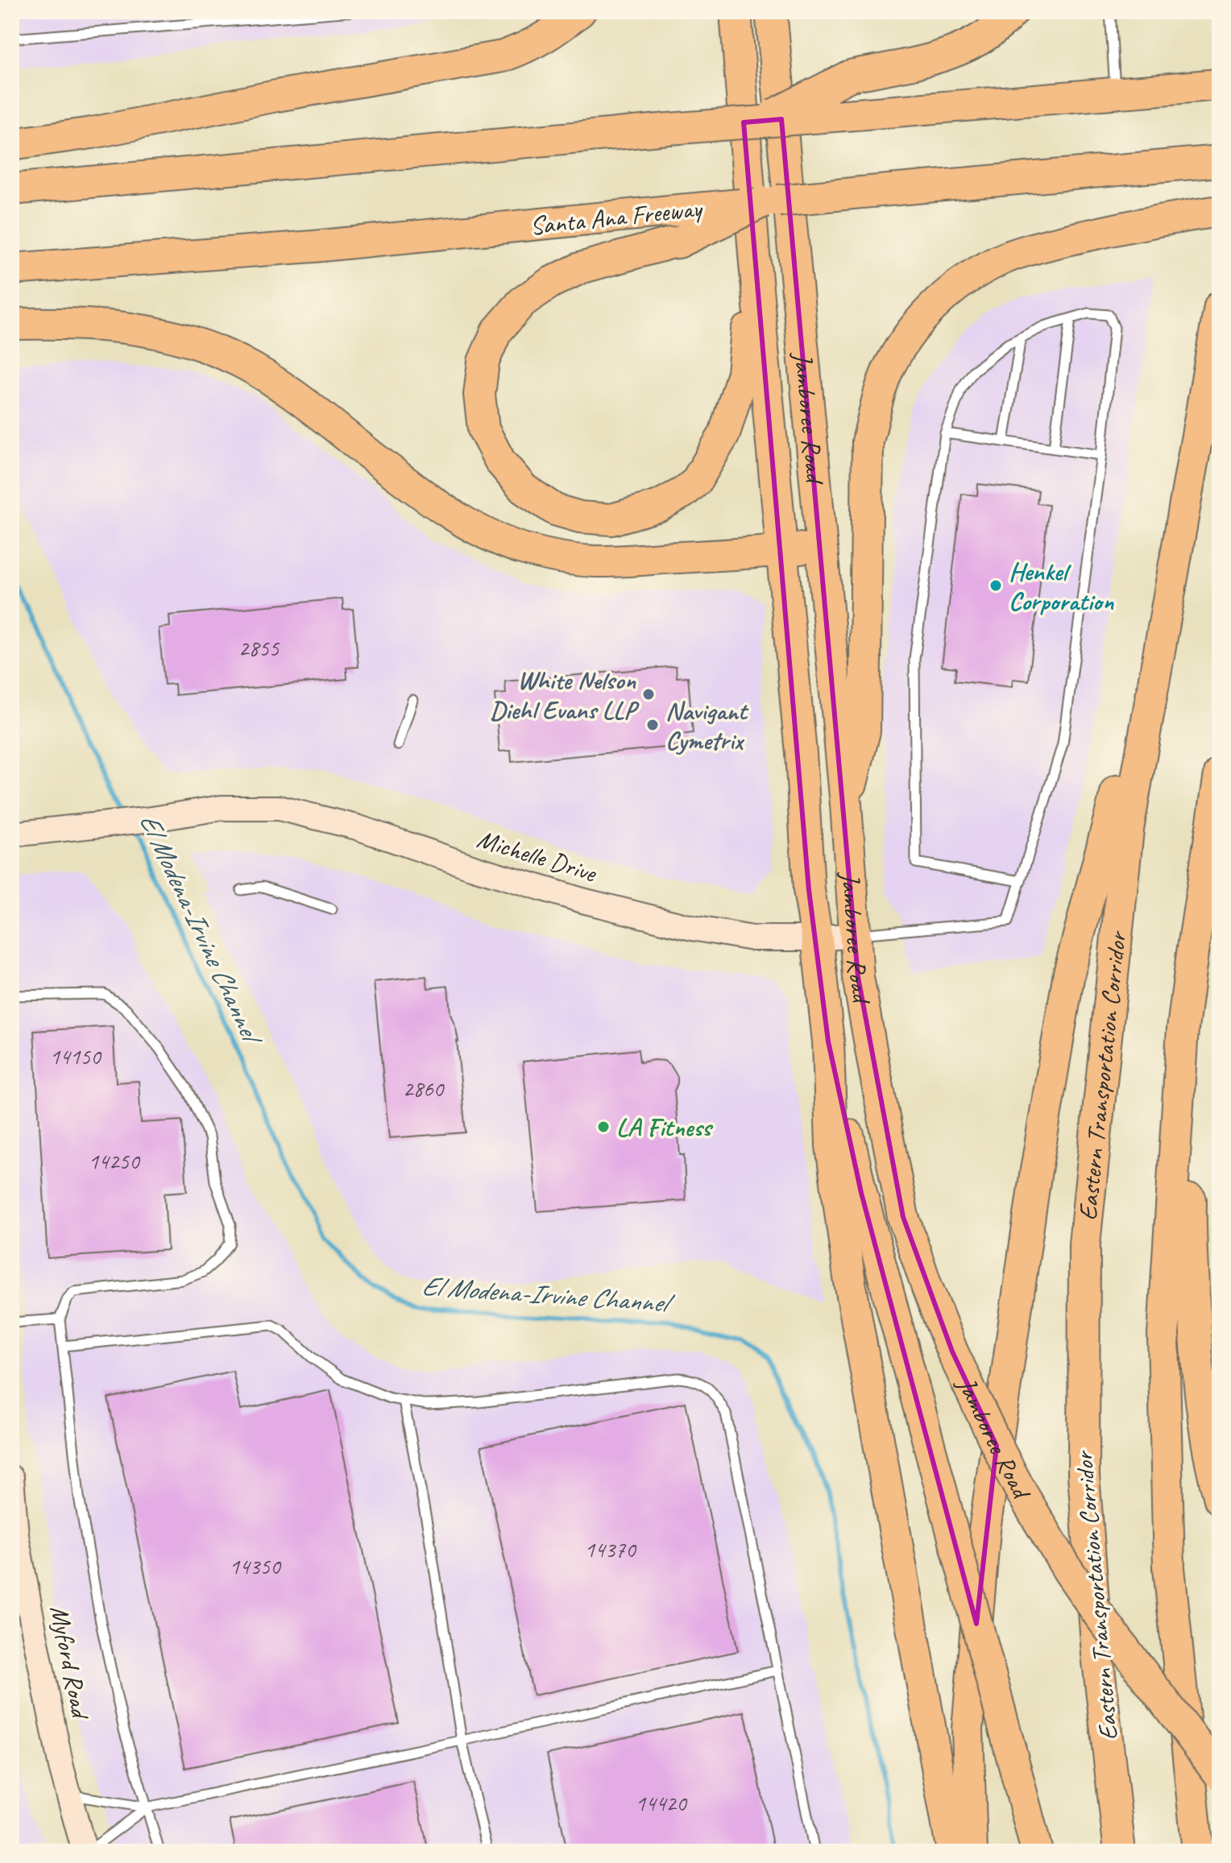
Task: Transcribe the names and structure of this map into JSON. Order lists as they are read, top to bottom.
{
  "streets": {
    "highway": ["Santa Ana Freeway", "Jamboree Road", "Eastern Transportation Corridor"],
    "street": ["Michelle Drive", "Myford Road"]
  },
  "crossings": [
    ["Jamboree Road", "Michelle Drive"]
  ],
  "water": ["El Modena-Irvine Channel"],
  "places": [
    "Henkel Corporation",
    "White Nelson Diehl Evans LLP",
    "Navigant Cymetrix",
    "LA Fitness"
  ],
  "house_numbers": [
    "2855",
    "14150",
    "2860",
    "14250",
    "14370",
    "14350",
    "14420"
  ]
}
